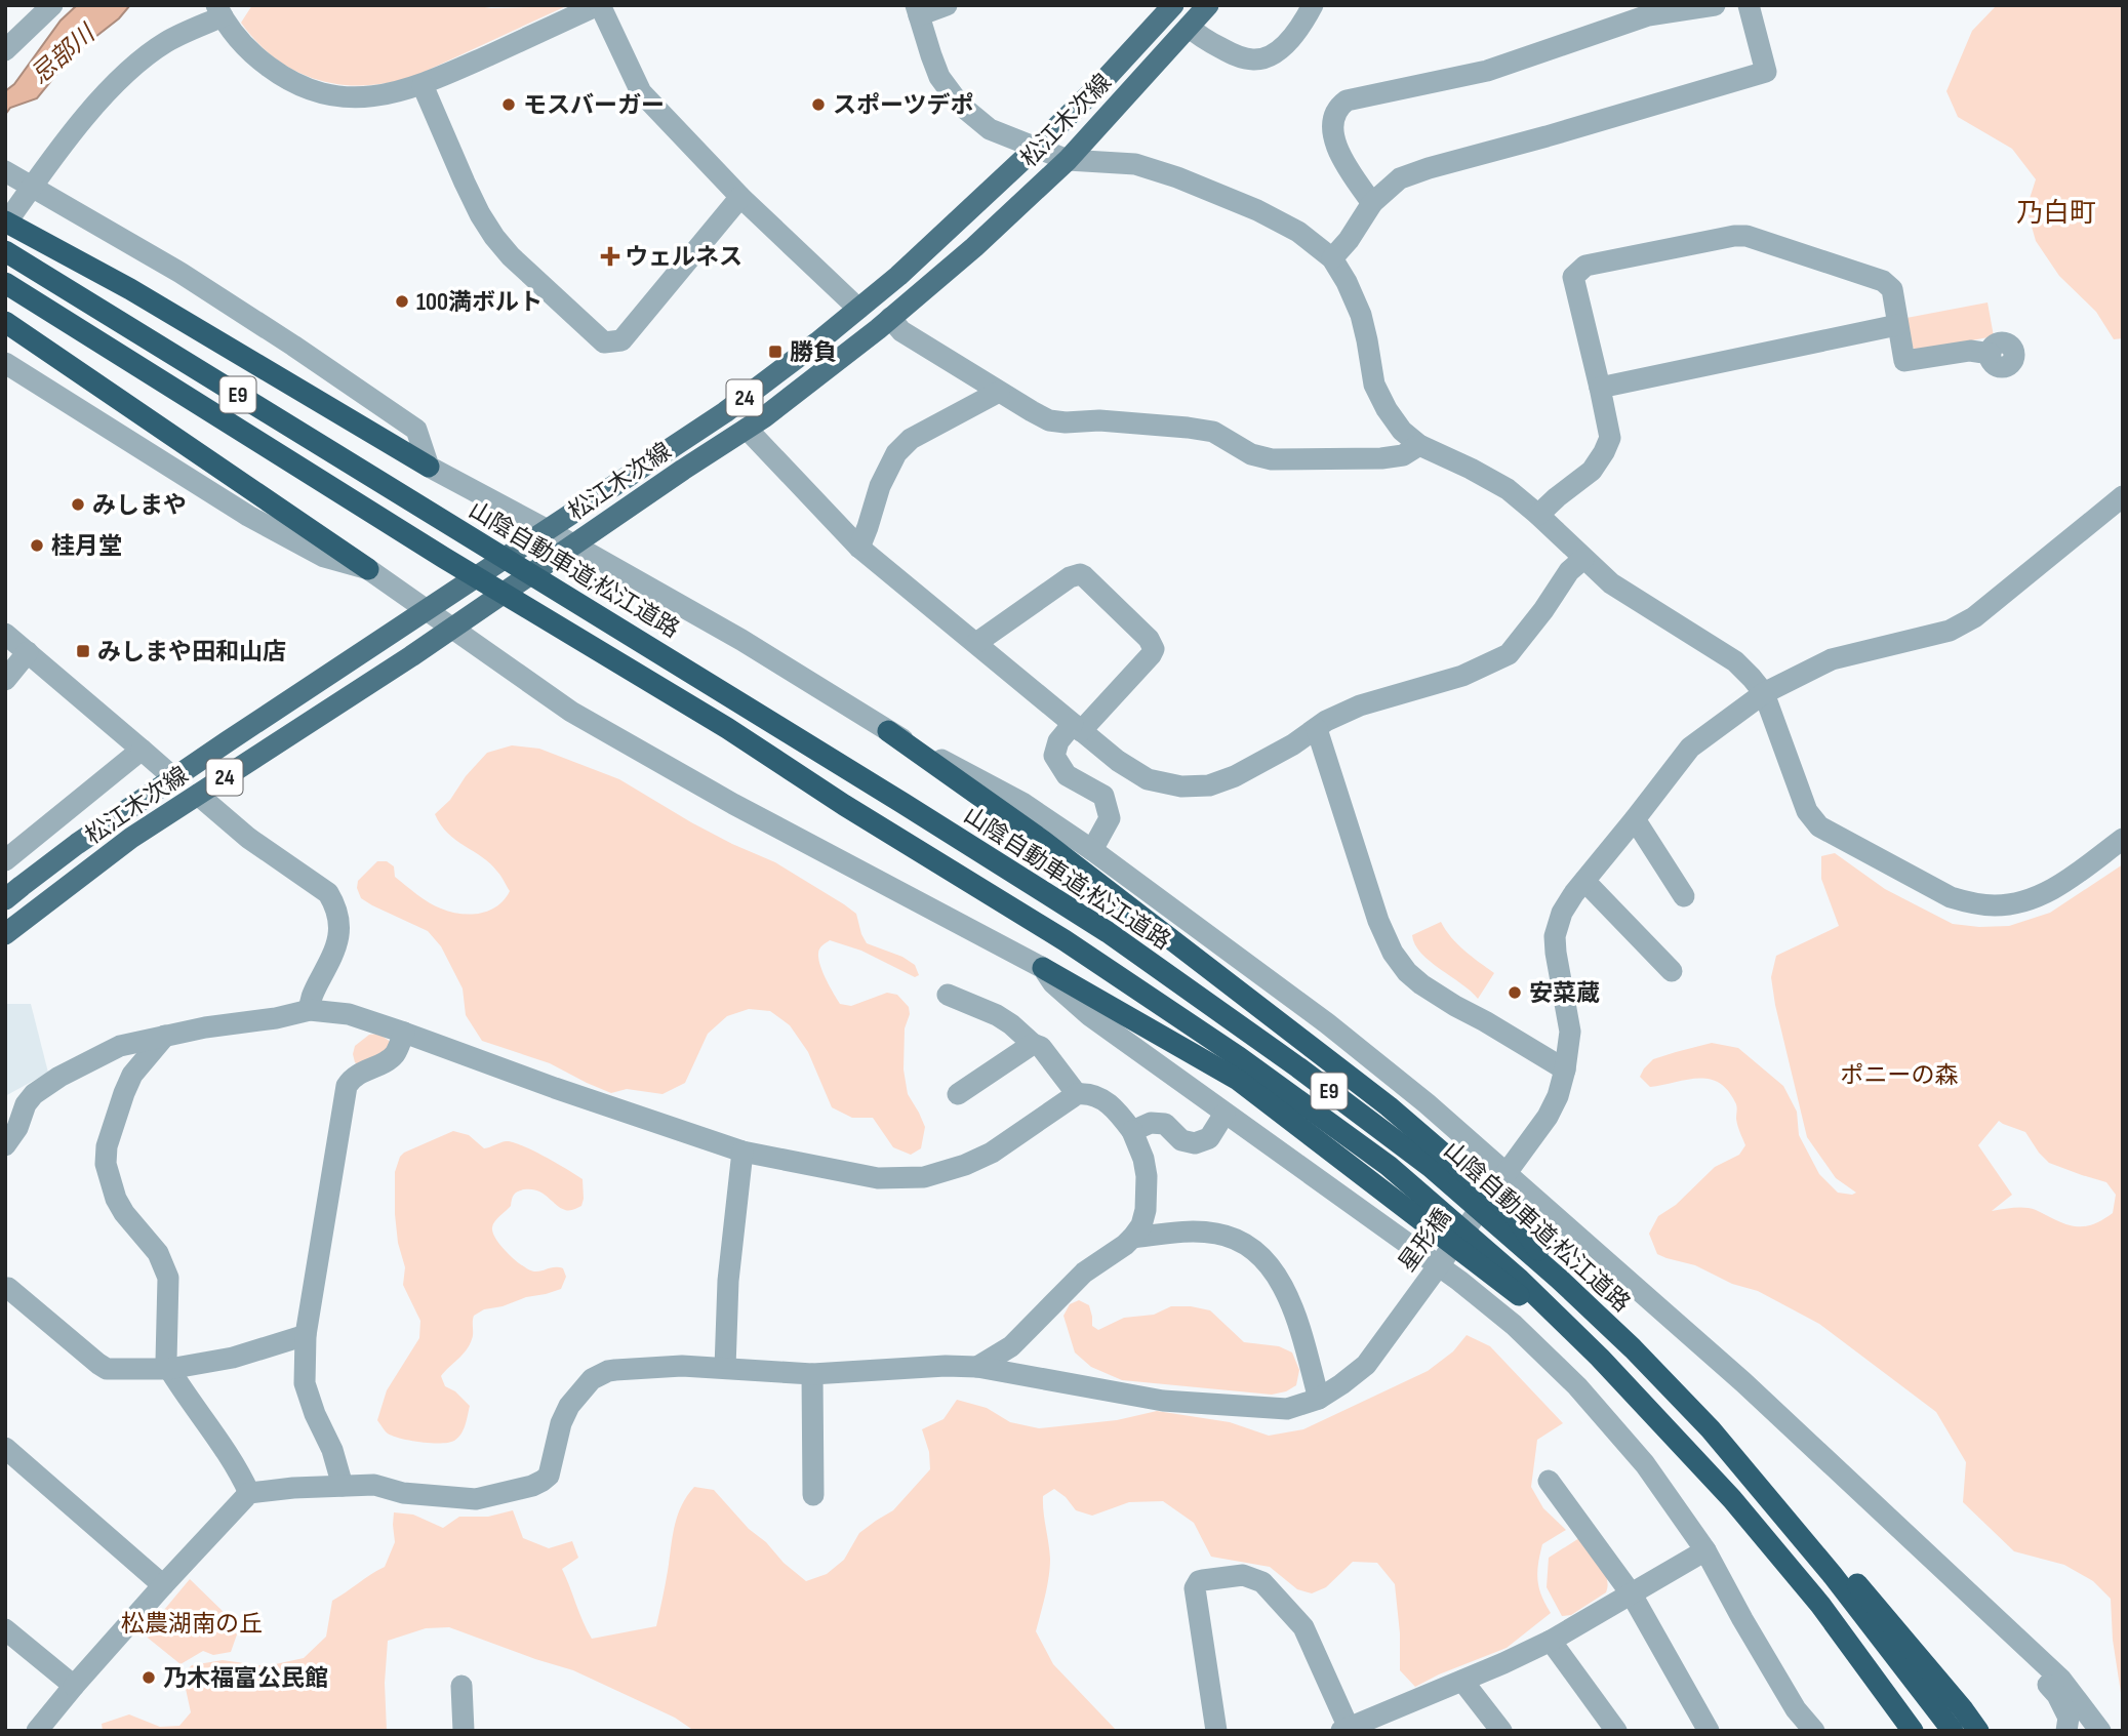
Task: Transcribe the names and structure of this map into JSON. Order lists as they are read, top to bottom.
{
  "streets": {
    "highway": ["E9", "山陰自動車道;松江道路"],
    "main road": ["松江木次線", "24"],
    "street": ["星形橋"]
  },
  "districts": ["乃白町"],
  "water": ["忌部川"],
  "parks": ["ポニーの森", "松農湖南の丘"],
  "places": {
    "other": [
      "モスバーガー",
      "スポーツデポ",
      "100満ボルト",
      "みしまや",
      "桂月堂",
      "安菜蔵",
      "乃木福富公民館"
    ],
    "health": ["ウェルネス"],
    "transit": ["勝負", "みしまや田和山店"]
  }
}
